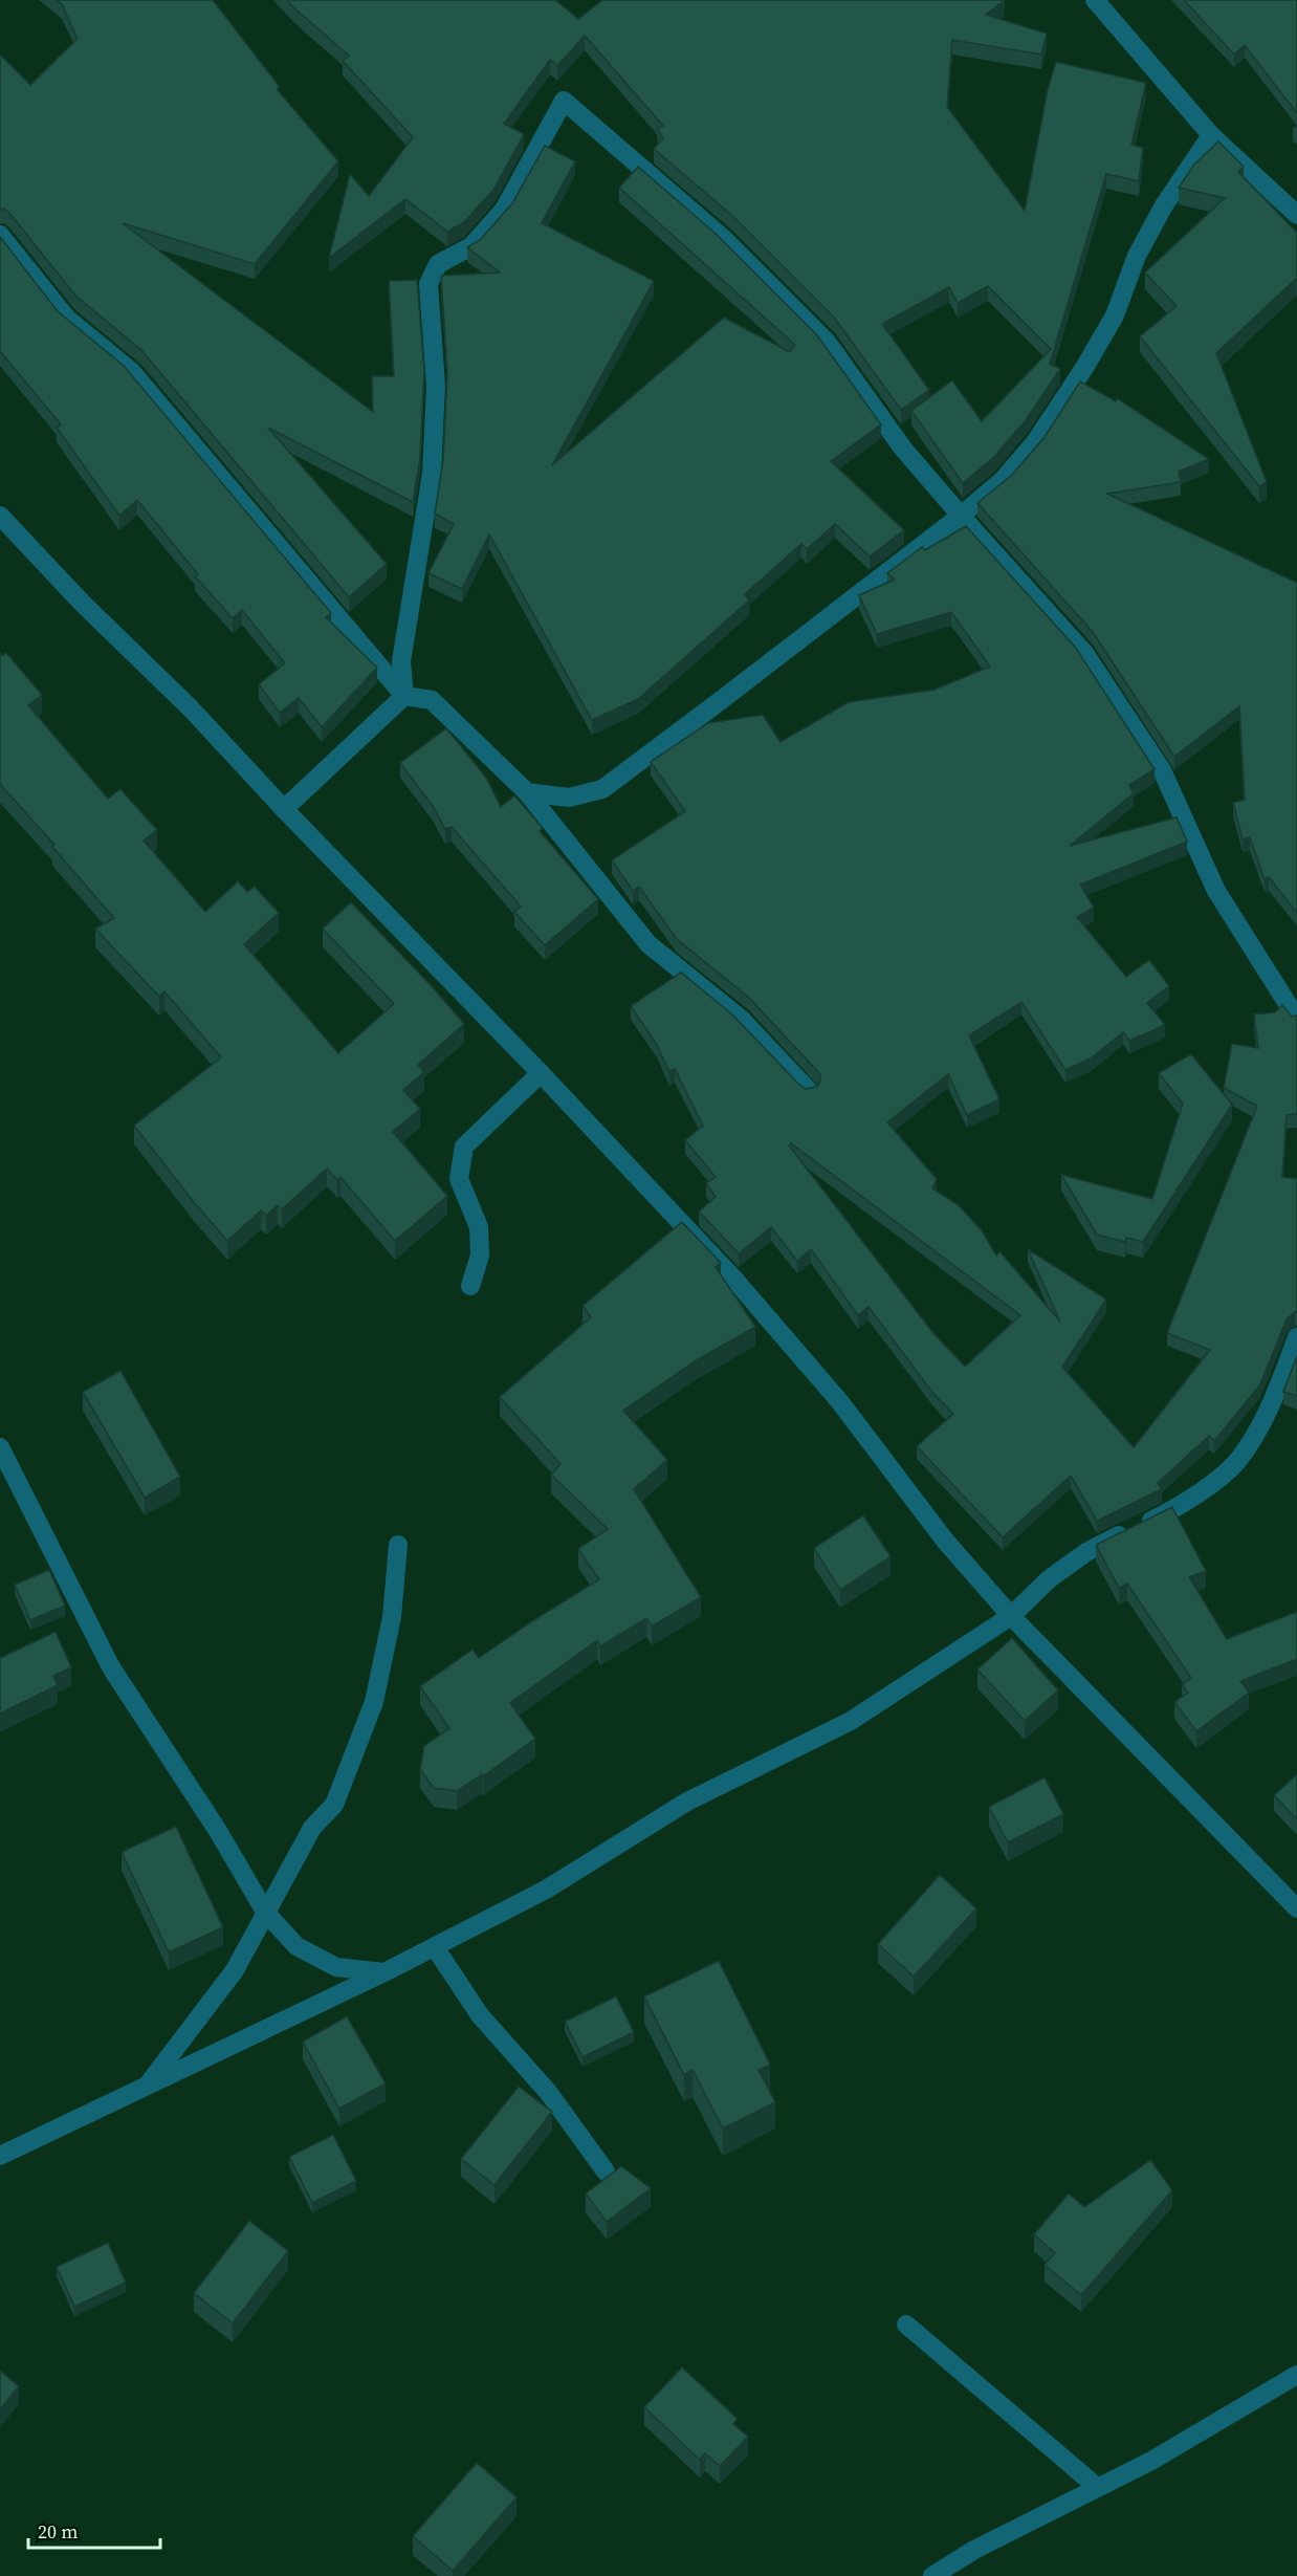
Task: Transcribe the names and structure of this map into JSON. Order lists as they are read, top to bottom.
{
  "scale_bar": "20 m"
}
